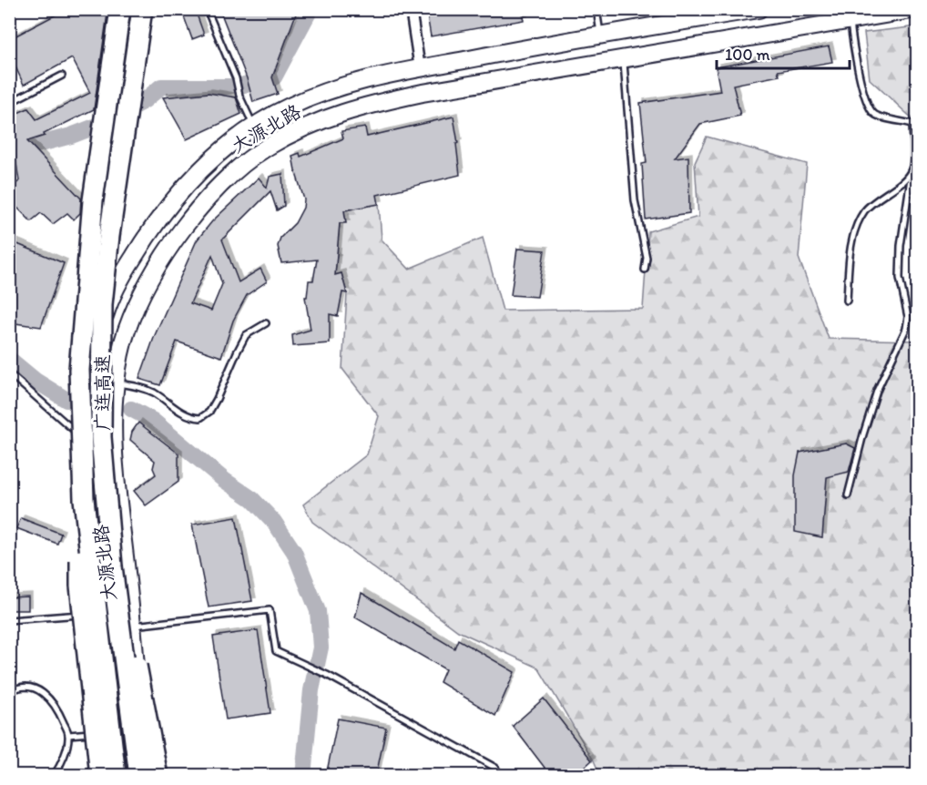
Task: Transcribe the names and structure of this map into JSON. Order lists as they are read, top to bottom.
{
  "streets": {
    "highway": ["广连高速"],
    "main road": ["大源北路"]
  },
  "scale_bar": "100 m"
}
